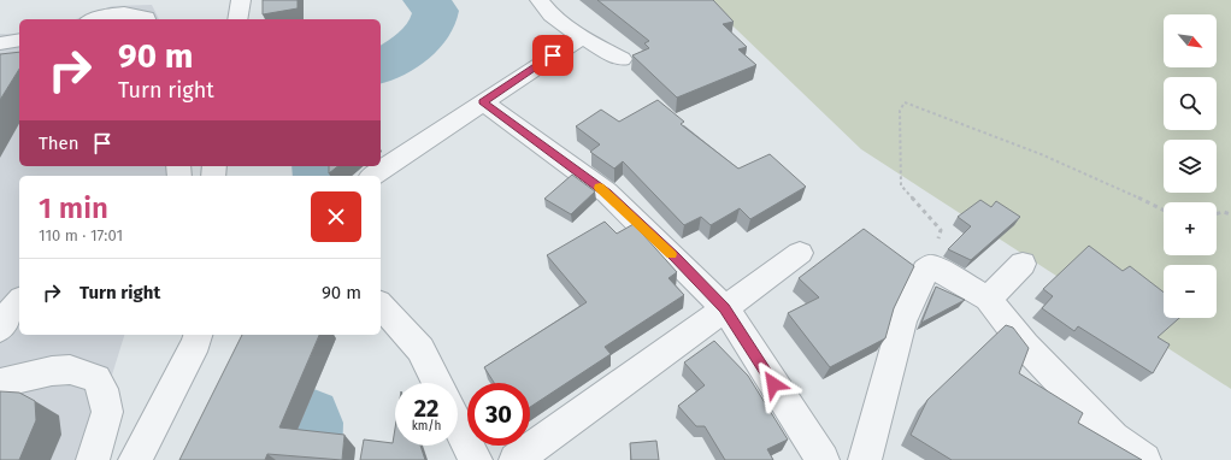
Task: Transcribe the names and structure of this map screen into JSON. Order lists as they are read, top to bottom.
{
  "north": "bottom right",
  "page": {
    "map_buttons": ["+", "−"],
    "turn": ["90 m", "Turn right"],
    "then": "Then",
    "heading": ["1 min", "110 m · 17:01"],
    "list": [
      {
        "name": "Turn right",
        "value": "90 m"
      }
    ],
    "speed": "22 km/h",
    "limit": "30"
  }
}
